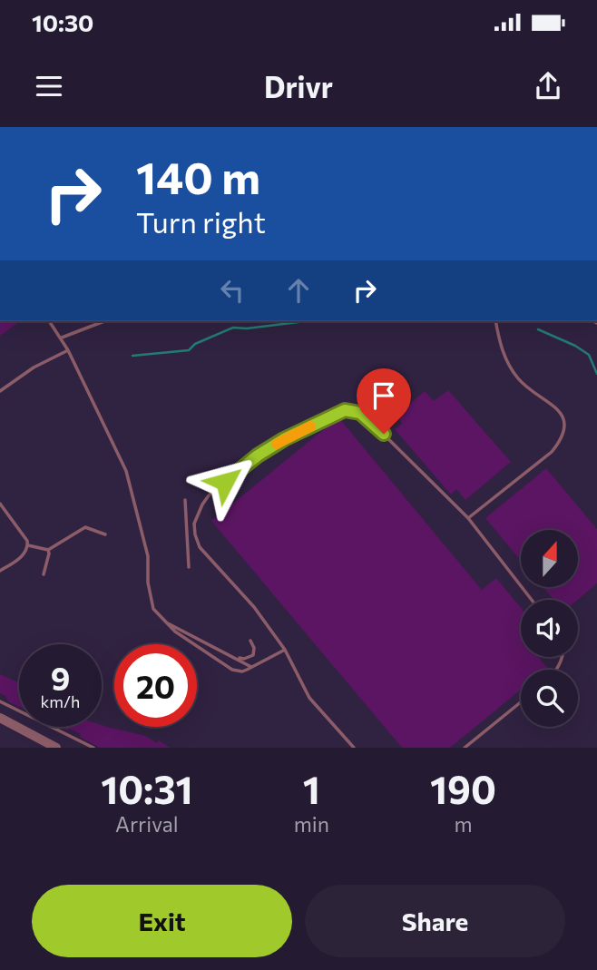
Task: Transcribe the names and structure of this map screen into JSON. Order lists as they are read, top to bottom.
{
  "north": "top",
  "page": {
    "status": "10:30",
    "header": "Drivr",
    "turn": ["140 m", "Turn right"],
    "speed": "9 km/h",
    "limit": "20",
    "eta": [
      "10:31",
      "Arrival",
      "1",
      "min",
      "190",
      "m"
    ],
    "buttons": ["Exit", "Share"]
  }
}
